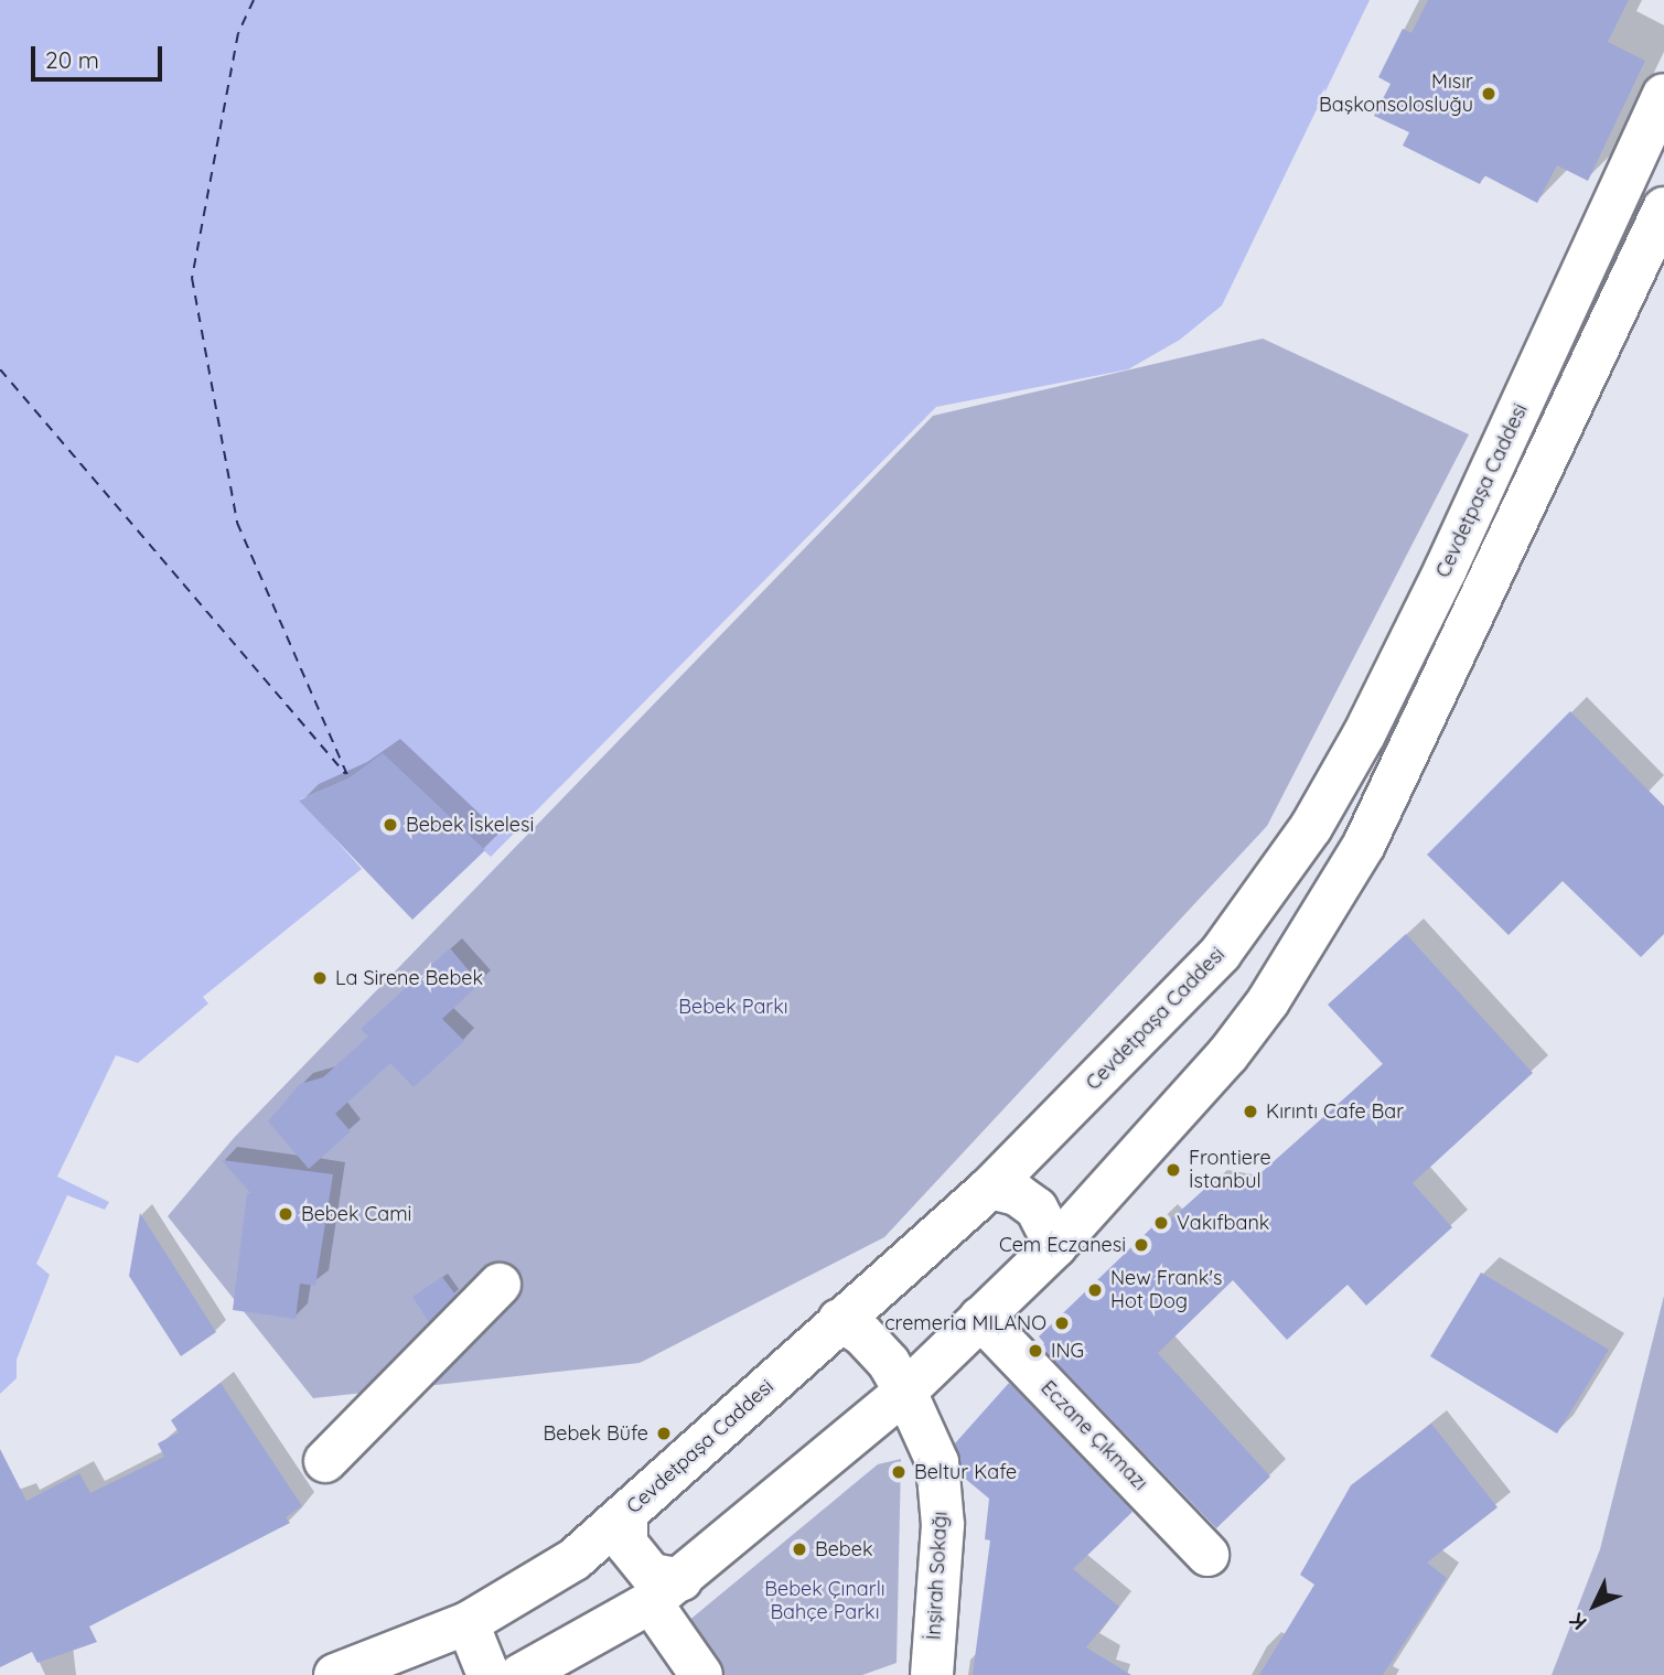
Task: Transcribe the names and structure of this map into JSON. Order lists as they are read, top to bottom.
{
  "streets": {
    "main road": ["Cevdetpaşa Caddesi", "Eczane Çıkmazı", "İnşirah Sokağı"]
  },
  "crossings": [
    ["Cevdetpaşa Caddesi", "İnşirah Sokağı"]
  ],
  "parks": ["Bebek Parkı", "Bebek Çınarlı Bahçe Parkı"],
  "places": [
    "Mısır Başkonsolosluğu",
    "Bebek İskelesi",
    "La Sirene Bebek",
    "Kırıntı Cafe Bar",
    "Frontiere İstanbul",
    "Bebek Cami",
    "Vakıfbank",
    "Cem Eczanesi",
    "New Frank's Hot Dog",
    "cremeria MILANO",
    "ING",
    "Bebek Büfe",
    "Beltur Kafe",
    "Bebek"
  ],
  "scale_bar": "20 m",
  "north": "bottom left"
}
